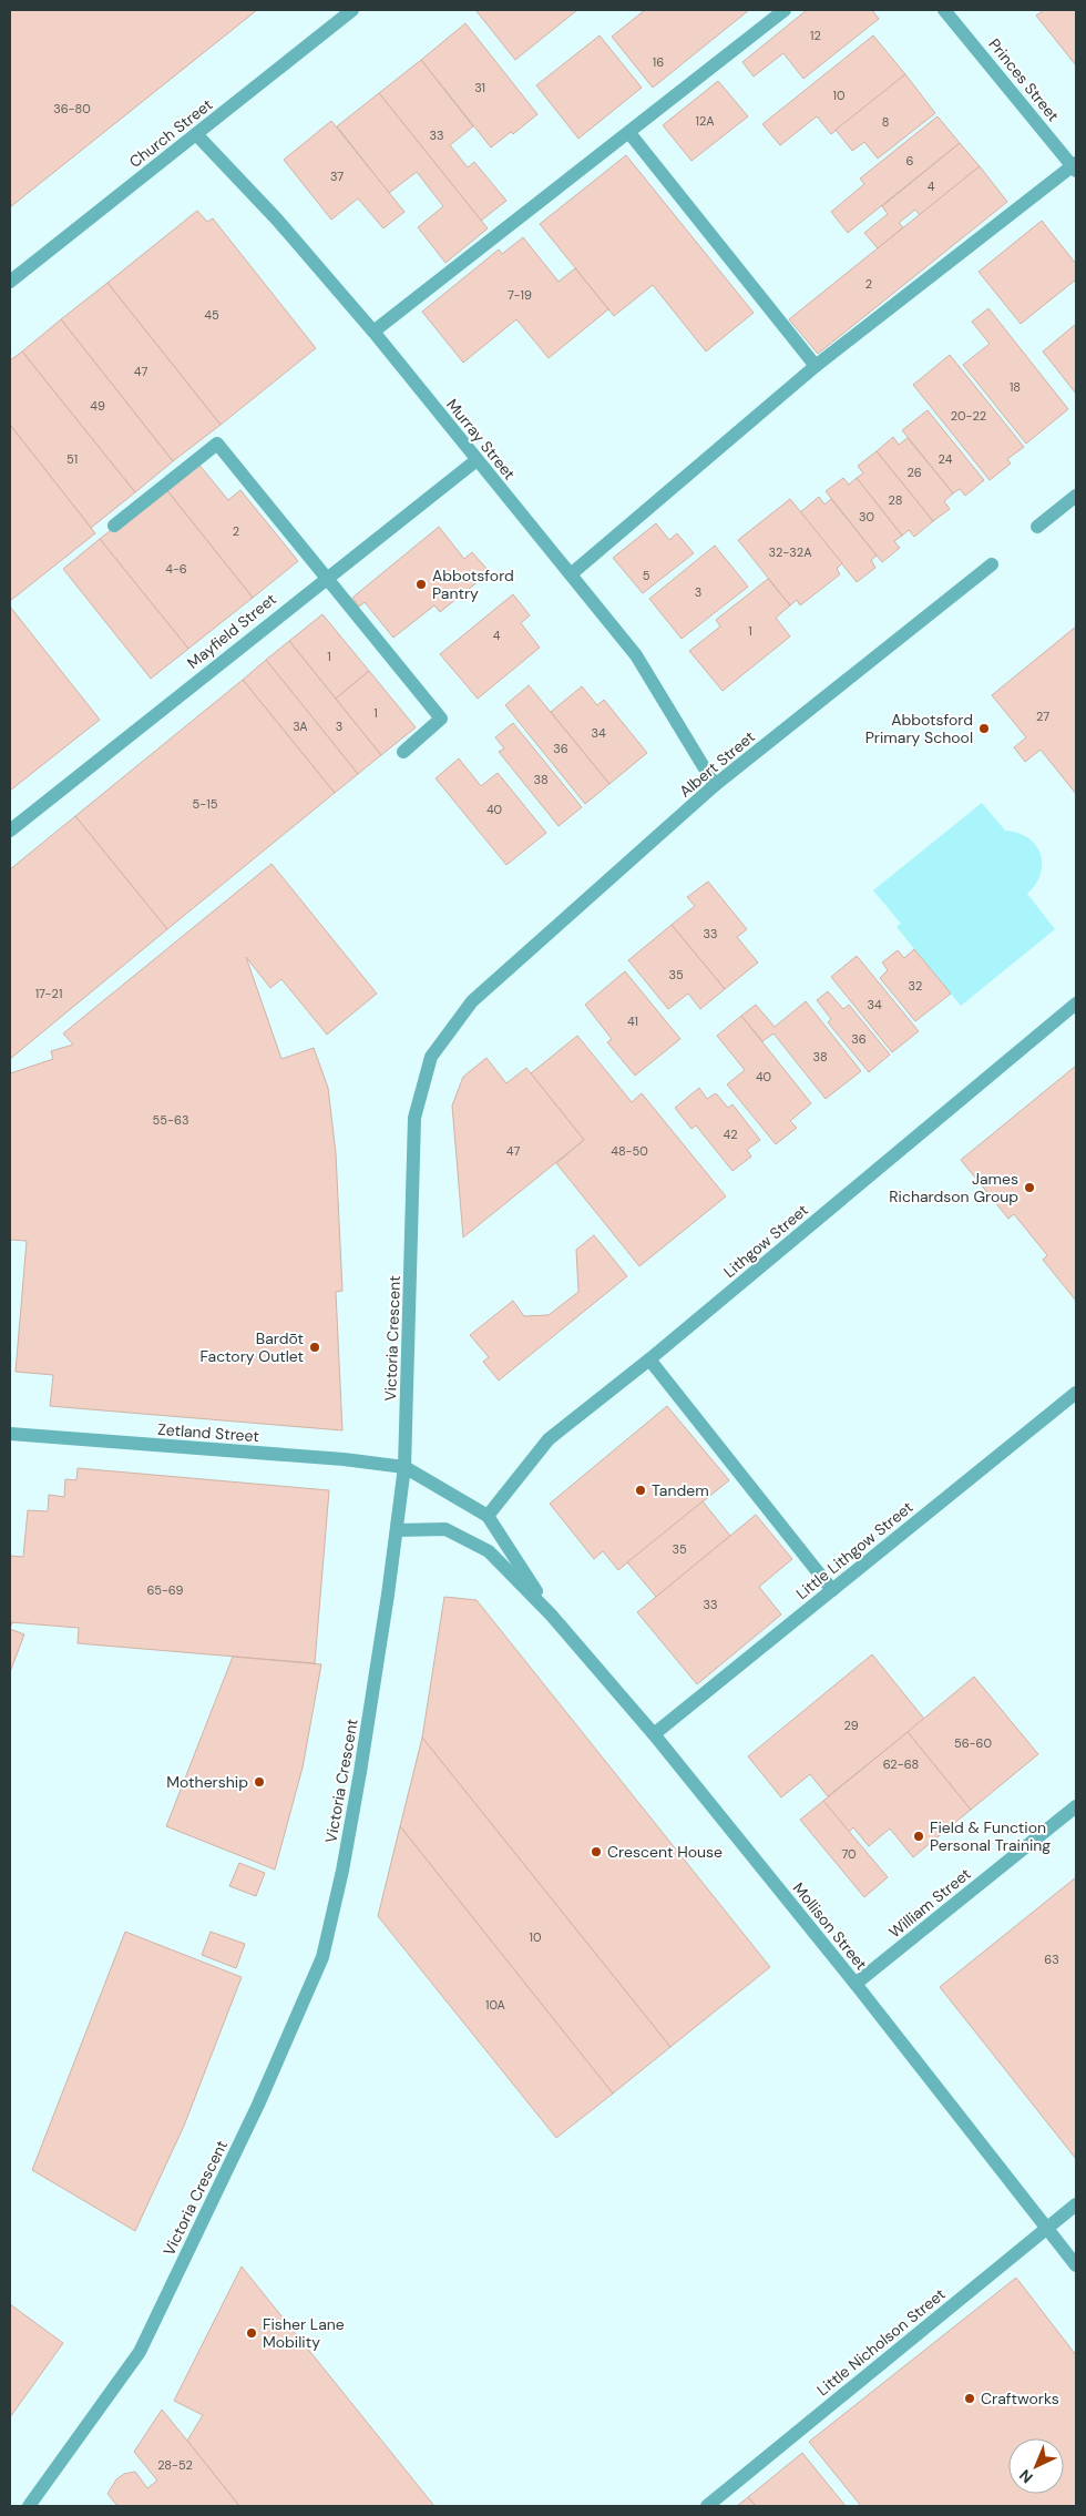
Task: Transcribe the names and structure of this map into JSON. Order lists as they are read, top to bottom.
{
  "streets": {
    "street": [
      "Princes Street",
      "Church Street",
      "Murray Street",
      "Mayfield Street",
      "Albert Street",
      "Lithgow Street",
      "Victoria Crescent",
      "Zetland Street",
      "Little Lithgow Street",
      "William Street",
      "Mollison Street",
      "Little Nicholson Street"
    ]
  },
  "crossings": [
    ["Church Street", "Murray Street"],
    ["Murray Street", "Mayfield Street"],
    ["Murray Street", "Albert Street"],
    ["Albert Street", "Victoria Crescent"],
    ["Lithgow Street", "Mollison Street"],
    ["Victoria Crescent", "Zetland Street"],
    ["Victoria Crescent", "Mollison Street"],
    ["Zetland Street", "Mollison Street"],
    ["Little Lithgow Street", "Mollison Street"],
    ["William Street", "Mollison Street"],
    ["Mollison Street", "Little Nicholson Street"]
  ],
  "places": [
    "Abbotsford Pantry",
    "Abbotsford Primary School",
    "James Richardson Group",
    "Bardōt Factory Outlet",
    "Tandem",
    "Mothership",
    "Field & Function Personal Training",
    "Crescent House",
    "Fisher Lane Mobility",
    "Craftworks"
  ],
  "house_numbers": [
    "12",
    "16",
    "31",
    "10",
    "36-80",
    "12A",
    "8",
    "33",
    "6",
    "37",
    "4",
    "2",
    "7-19",
    "45",
    "47",
    "18",
    "49",
    "20-22",
    "51",
    "24",
    "26",
    "28",
    "30",
    "2",
    "32-32A",
    "4-6",
    "5",
    "3",
    "1",
    "4",
    "1",
    "1",
    "27",
    "3A",
    "3",
    "34",
    "36",
    "38",
    "5-15",
    "40",
    "33",
    "35",
    "32",
    "17-21",
    "34",
    "41",
    "36",
    "38",
    "40",
    "55-63",
    "42",
    "47",
    "48-50",
    "35",
    "65-69",
    "33",
    "29",
    "56-60",
    "62-68",
    "70",
    "10",
    "63",
    "10A",
    "28-52"
  ],
  "north": "bottom left"
}
